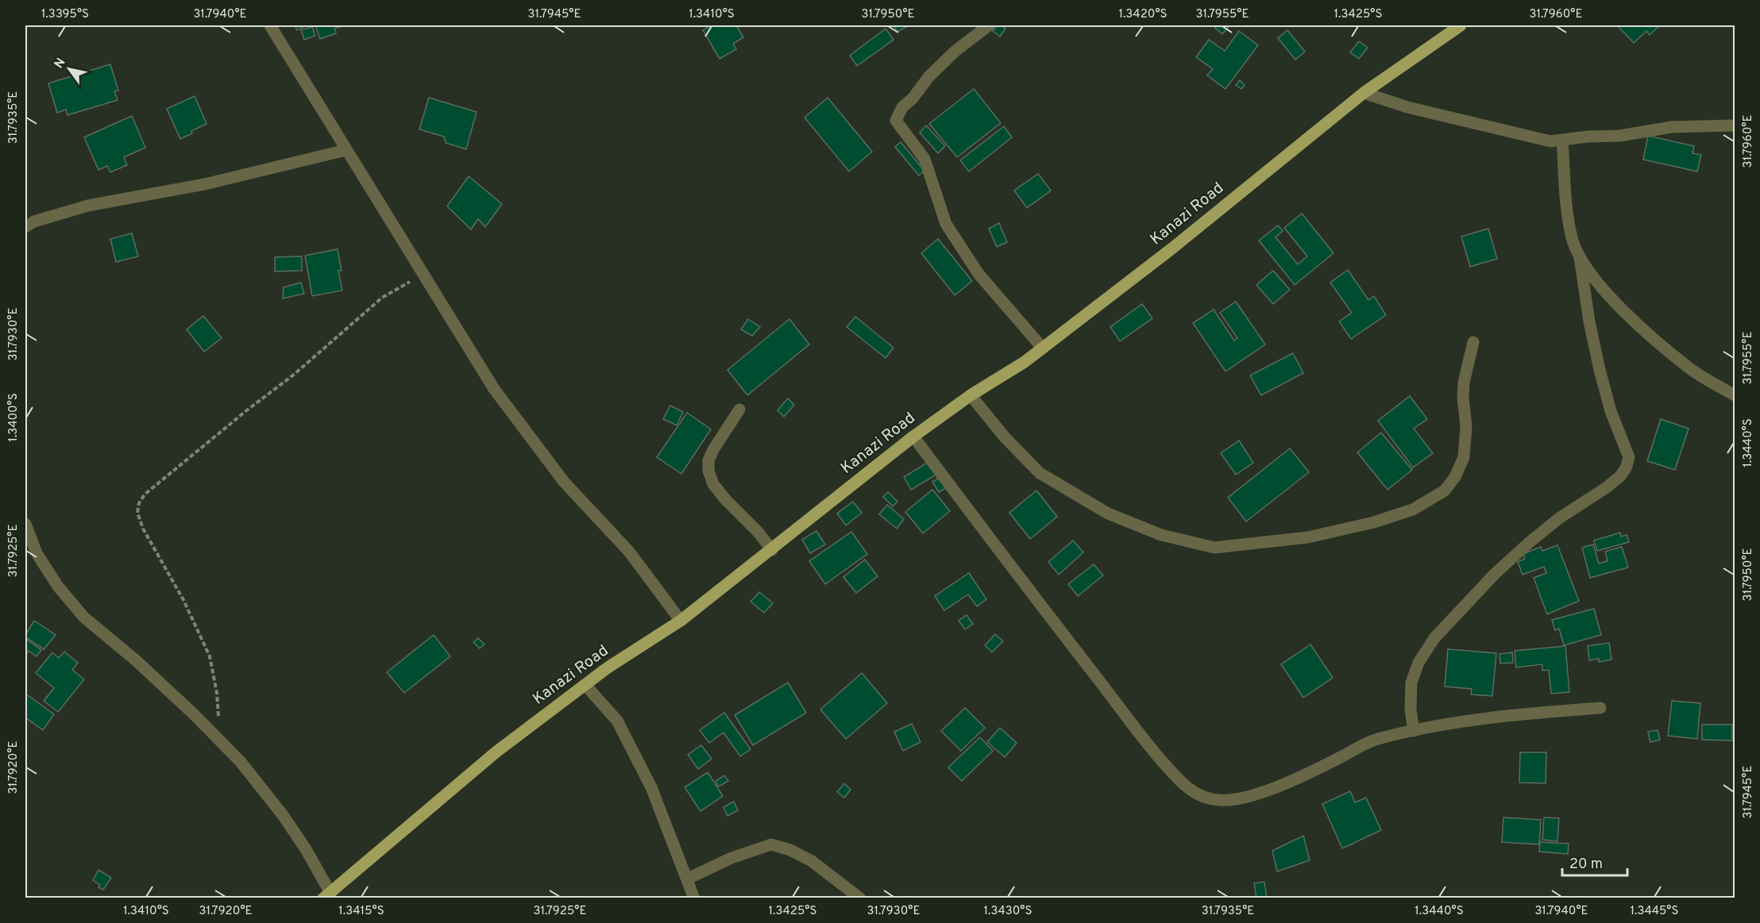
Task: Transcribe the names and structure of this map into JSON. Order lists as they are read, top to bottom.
{
  "streets": {
    "main road": ["Kanazi Road"]
  },
  "scale_bar": "20 m",
  "north": "top left",
  "coordinates": [
    "1.3395°S",
    "31.7940°E",
    "31.7945°E",
    "1.3410°S",
    "31.7950°E",
    "1.3420°S",
    "31.7955°E",
    "1.3425°S",
    "31.7960°E",
    "31.7935°E",
    "31.7930°E",
    "1.3400°S",
    "1.3440°S",
    "31.7925°E",
    "31.7920°E",
    "1.3415°S",
    "1.3430°S",
    "1.3445°S"
  ]
}
